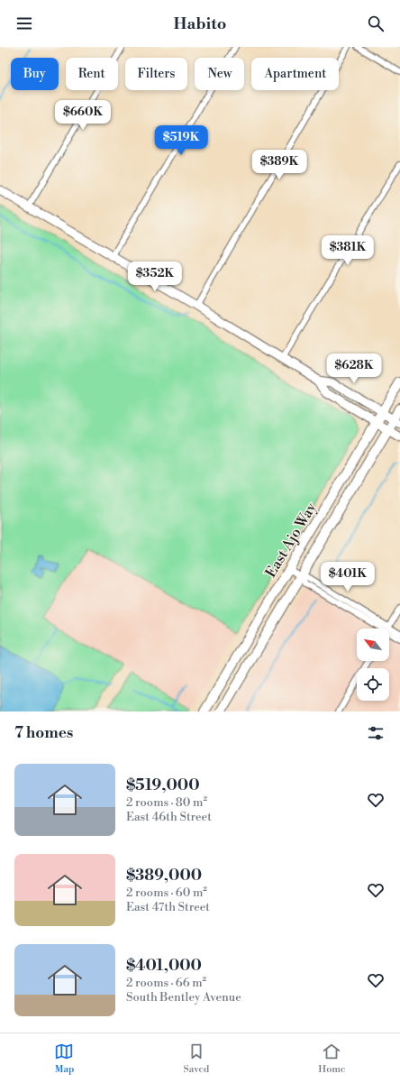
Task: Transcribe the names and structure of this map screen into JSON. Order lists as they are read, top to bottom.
{
  "streets": {
    "main road": ["East Ajo Way"]
  },
  "north": "top left",
  "page": {
    "header": "Habito",
    "chip": [
      "Buy",
      "Rent",
      "Filters",
      "New",
      "Apartment"
    ],
    "price": [
      "$660K",
      "$519K",
      "$389K",
      "$381K",
      "$352K",
      "$628K",
      "$401K"
    ],
    "heading": "7 homes",
    "list": [
      {
        "name": "$519,000",
        "note": "2 rooms · 80 m² · East 46th Street"
      },
      {
        "name": "$389,000",
        "note": "2 rooms · 60 m² · East 47th Street"
      },
      {
        "name": "$401,000",
        "note": "2 rooms · 66 m² · South Bentley Avenue"
      }
    ],
    "tabs": ["Map", "Saved", "Home"]
  }
}
